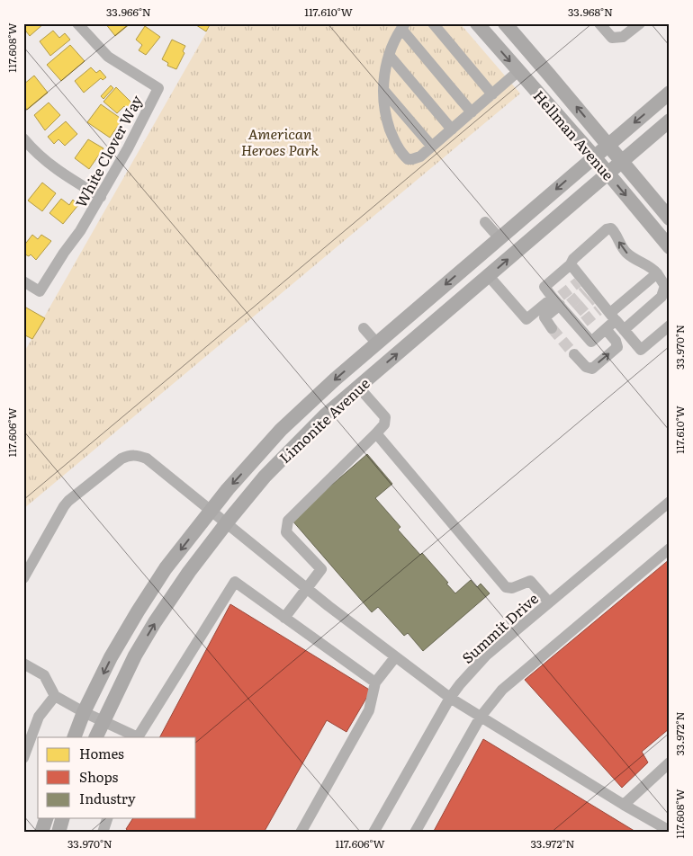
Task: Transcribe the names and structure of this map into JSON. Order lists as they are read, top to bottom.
{
  "streets": {
    "main road": ["Hellman Avenue", "Limonite Avenue"],
    "street": ["White Clover Way", "Summit Drive"]
  },
  "crossings": [
    ["Hellman Avenue", "Limonite Avenue"]
  ],
  "parks": ["American Heroes Park"],
  "legend": ["Homes", "Shops", "Industry"],
  "coordinates": [
    "33.966°N",
    "117.610°W",
    "33.968°N",
    "117.608°W",
    "33.970°N",
    "117.606°W",
    "33.972°N"
  ]
}
